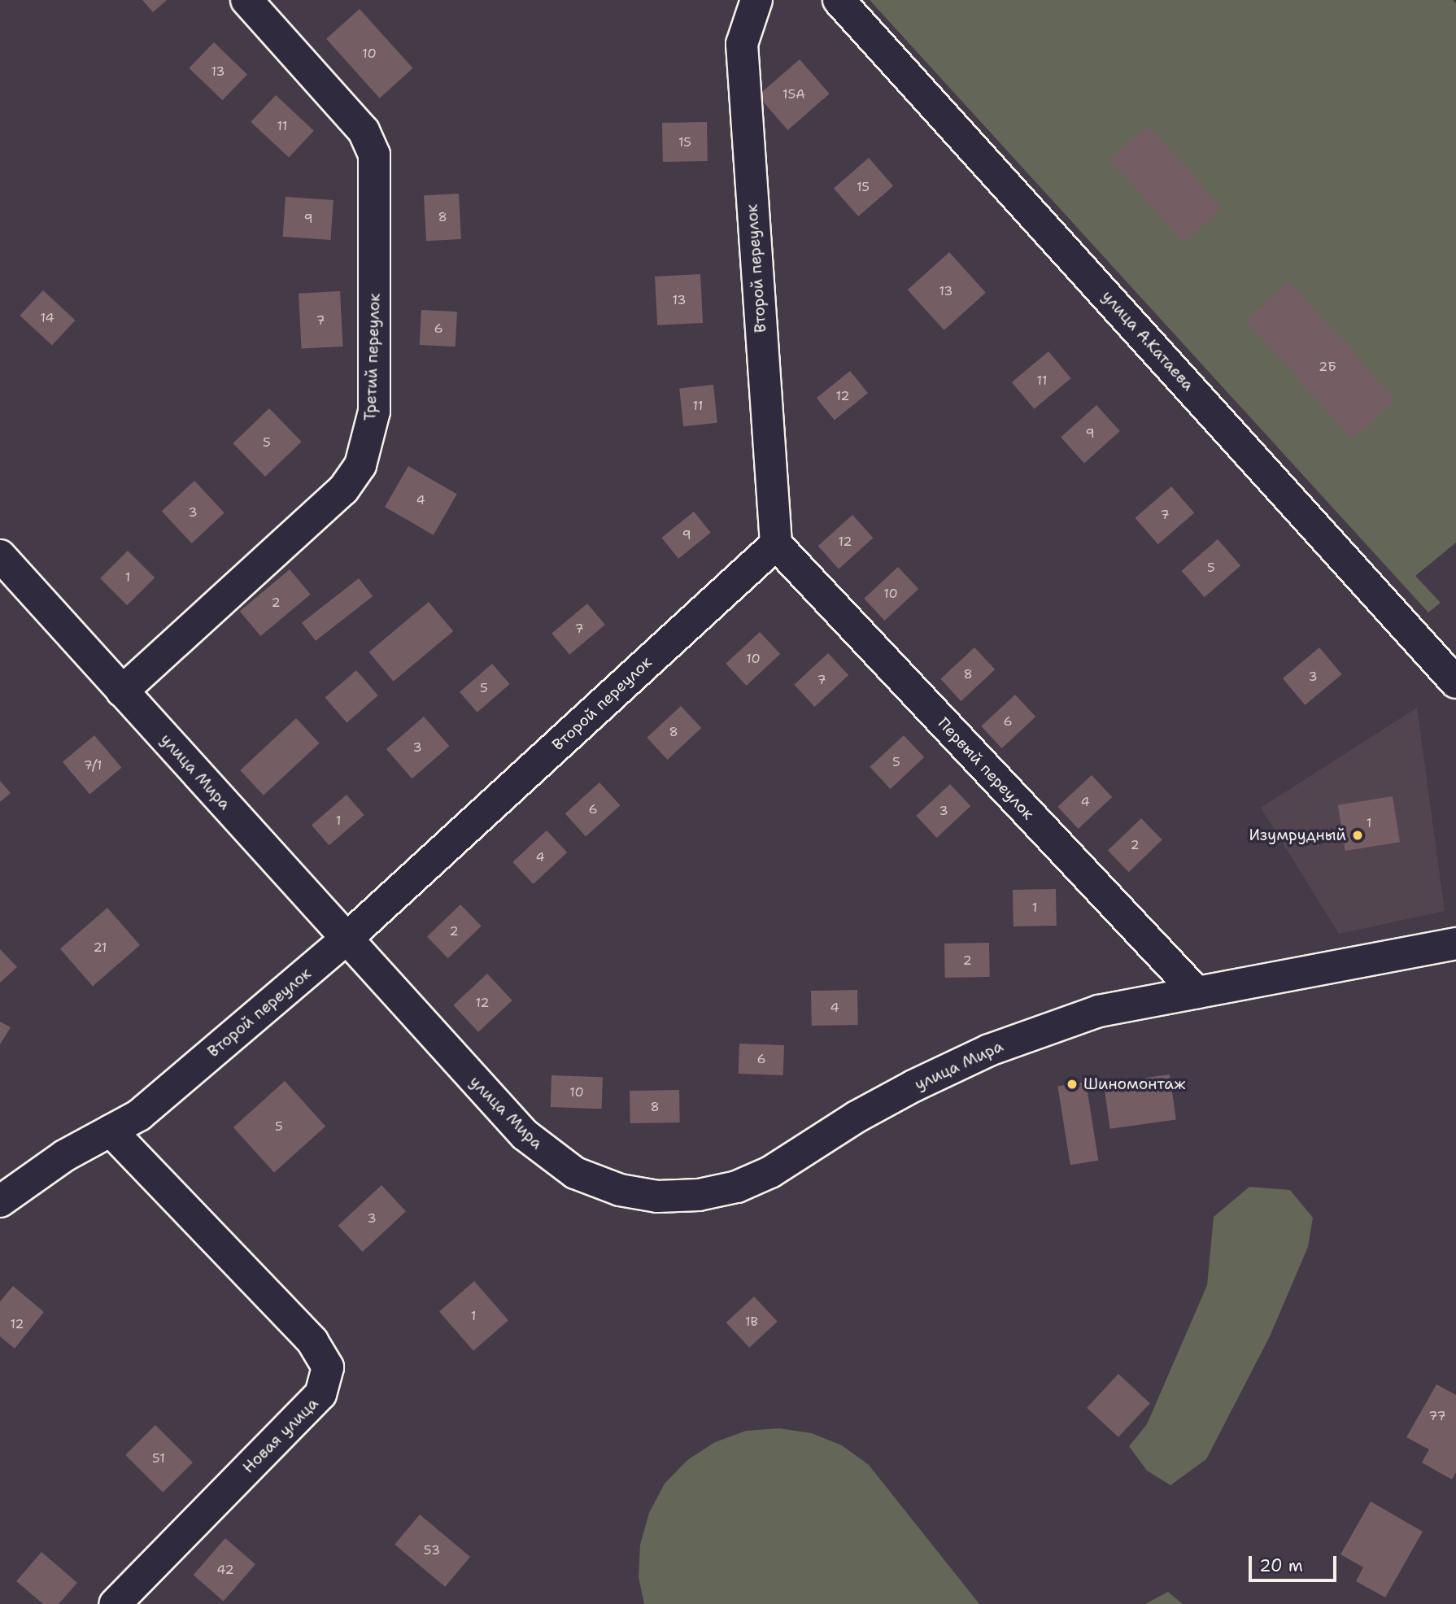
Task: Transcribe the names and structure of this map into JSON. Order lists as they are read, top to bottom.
{
  "streets": {
    "street": [
      "Второй переулок",
      "улица А.Катаева",
      "Третий переулок",
      "Первый переулок",
      "улица Мира",
      "Новая улица"
    ]
  },
  "crossings": [
    ["Второй переулок", "Первый переулок"],
    ["Второй переулок", "улица Мира"],
    ["Второй переулок", "Новая улица"],
    ["Третий переулок", "улица Мира"],
    ["Первый переулок", "улица Мира"]
  ],
  "places": ["Изумрудный", "Шиномонтаж"],
  "house_numbers": [
    "10",
    "13",
    "15А",
    "11",
    "15",
    "15",
    "8",
    "9",
    "13",
    "13",
    "14",
    "7",
    "6",
    "2Б",
    "11",
    "12",
    "11",
    "9",
    "5",
    "4",
    "3",
    "7",
    "9",
    "12",
    "5",
    "1",
    "10",
    "2",
    "7",
    "10",
    "8",
    "3",
    "7",
    "5",
    "6",
    "8",
    "3",
    "5",
    "7/1",
    "4",
    "6",
    "3",
    "1",
    "1",
    "2",
    "4",
    "1",
    "2",
    "21",
    "2",
    "12",
    "4",
    "6",
    "10",
    "8",
    "5",
    "3",
    "1",
    "1В",
    "12",
    "77",
    "51",
    "53",
    "42"
  ],
  "scale_bar": "20 m"
}
